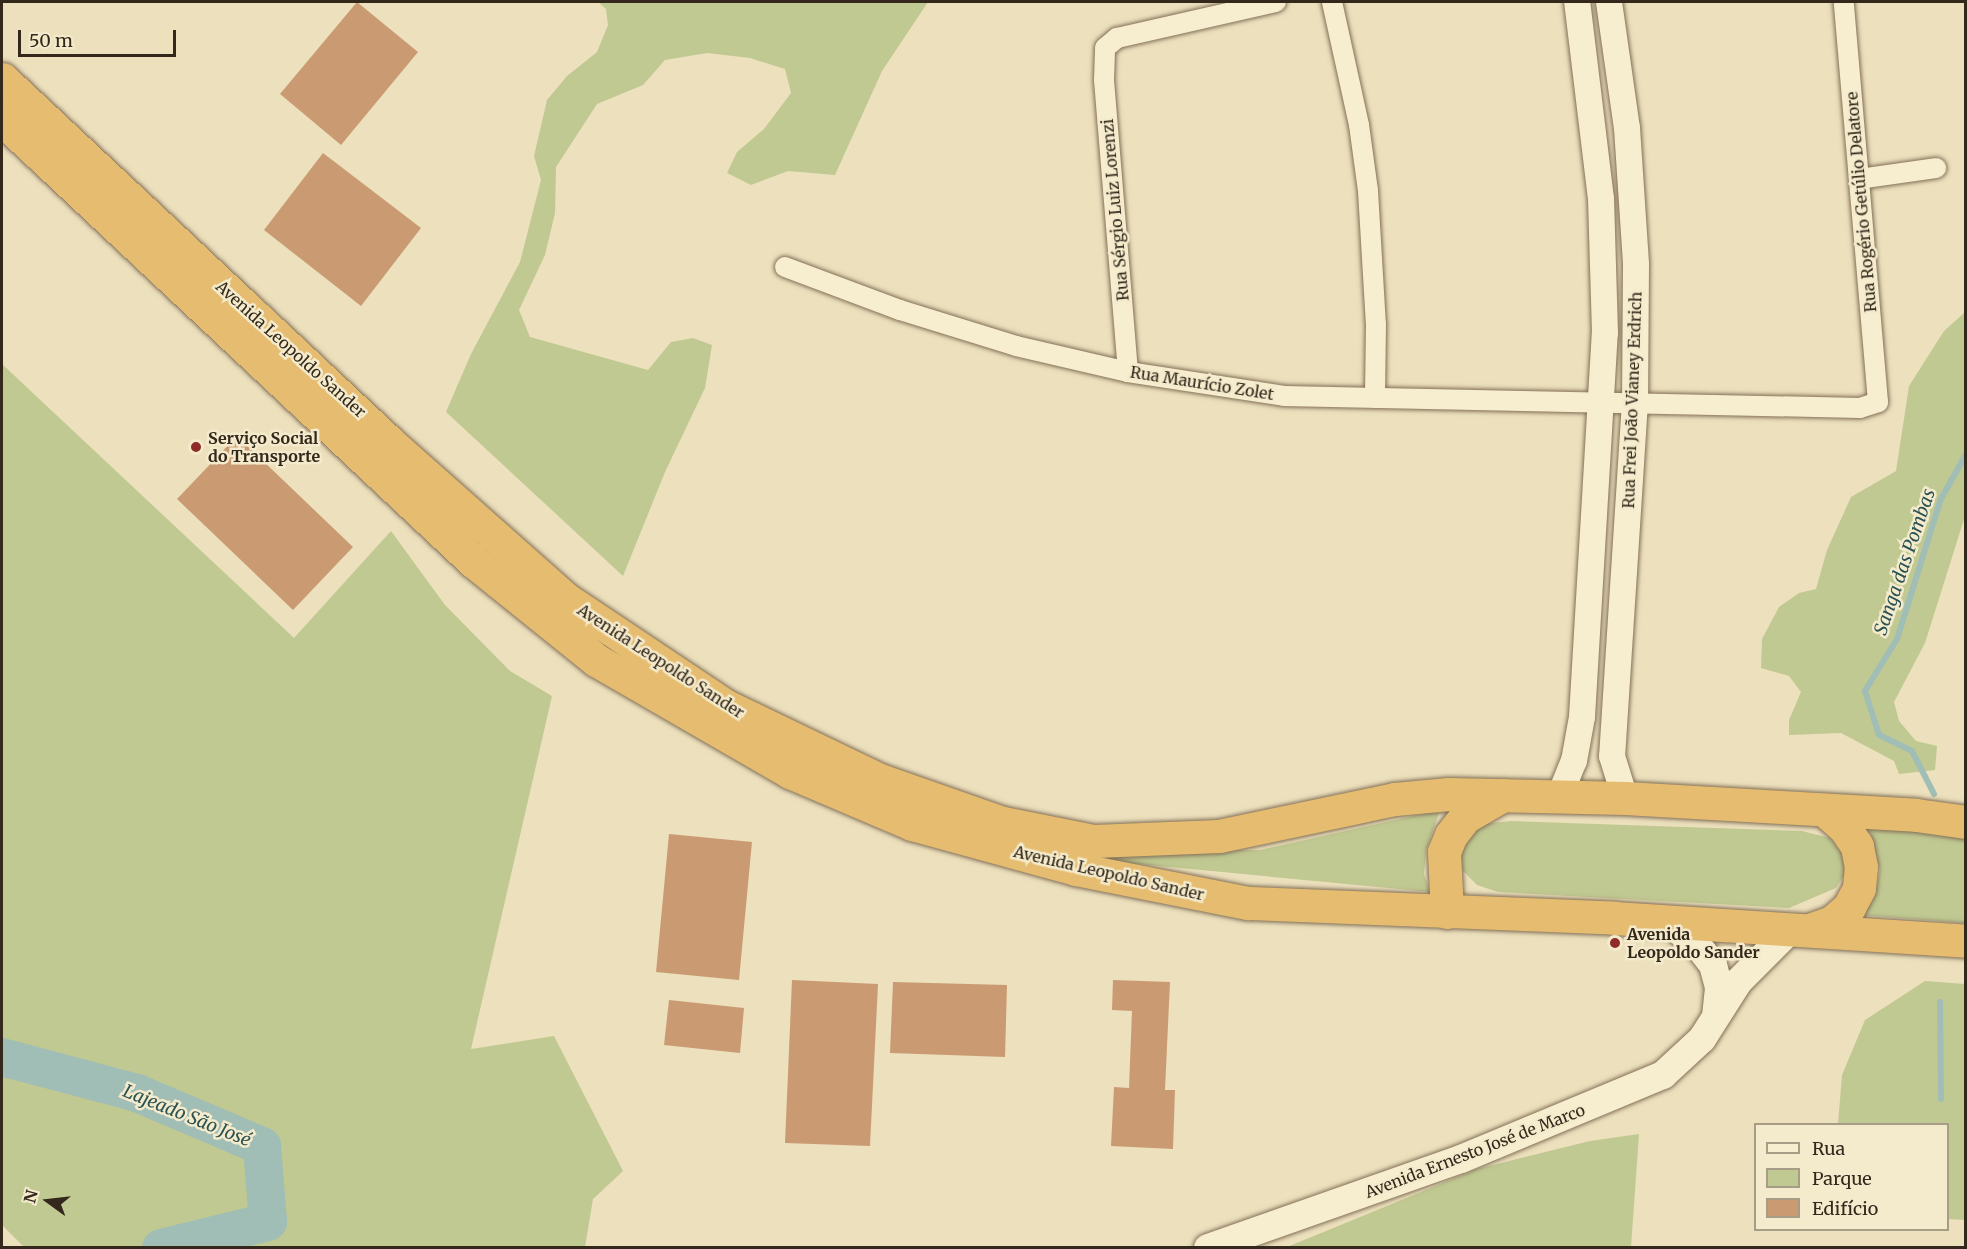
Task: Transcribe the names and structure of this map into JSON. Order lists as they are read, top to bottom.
{
  "streets": {
    "highway": ["Avenida Leopoldo Sander"],
    "main road": ["Avenida Ernesto José de Marco"],
    "street": [
      "Rua Rogério Getúlio Delatore",
      "Rua Sérgio Luiz Lorenzi",
      "Rua Maurício Zolet",
      "Rua Frei João Vianey Erdrich"
    ]
  },
  "crossings": [
    ["Rua Rogério Getúlio Delatore", "Rua Maurício Zolet"],
    ["Rua Sérgio Luiz Lorenzi", "Rua Maurício Zolet"],
    ["Avenida Leopoldo Sander", "Rua Frei João Vianey Erdrich"],
    ["Avenida Leopoldo Sander", "Avenida Ernesto José de Marco"],
    ["Rua Maurício Zolet", "Rua Frei João Vianey Erdrich"]
  ],
  "water": ["Sanga das Pombas", "Lajeado São José"],
  "places": ["Serviço Social do Transporte", "Avenida Leopoldo Sander"],
  "legend": ["Rua", "Parque", "Edifício"],
  "scale_bar": "50 m",
  "north": "left"
}
